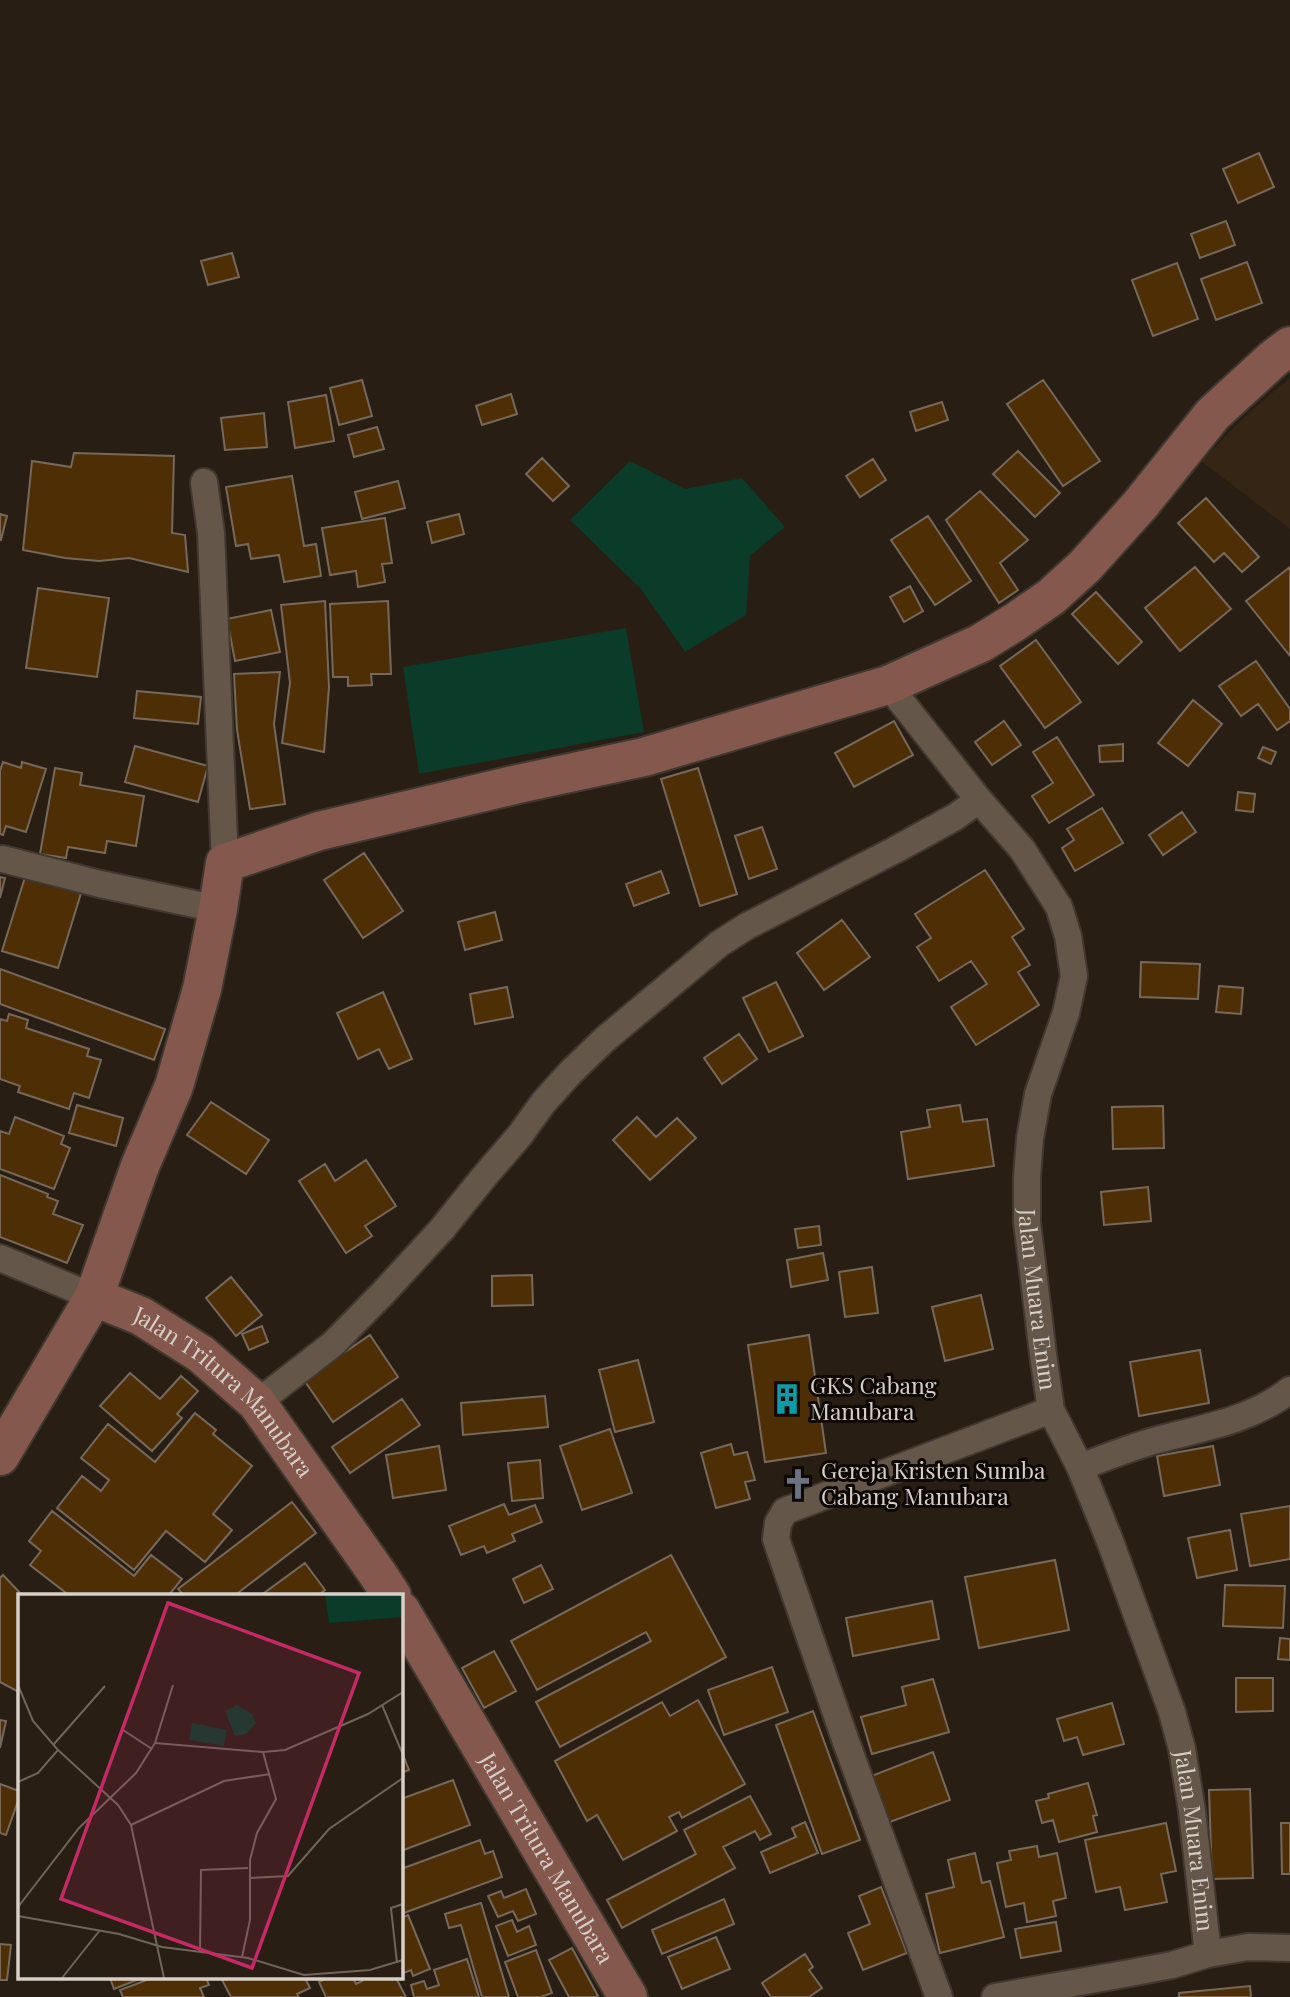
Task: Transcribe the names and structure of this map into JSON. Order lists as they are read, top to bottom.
{
  "streets": {
    "street": ["Jalan Muara Enim", "Jalan Tritura Manubara"]
  },
  "places": {
    "building": ["GKS Cabang Manubara"],
    "church": ["Gereja Kristen Sumba Cabang Manubara"]
  }
}
